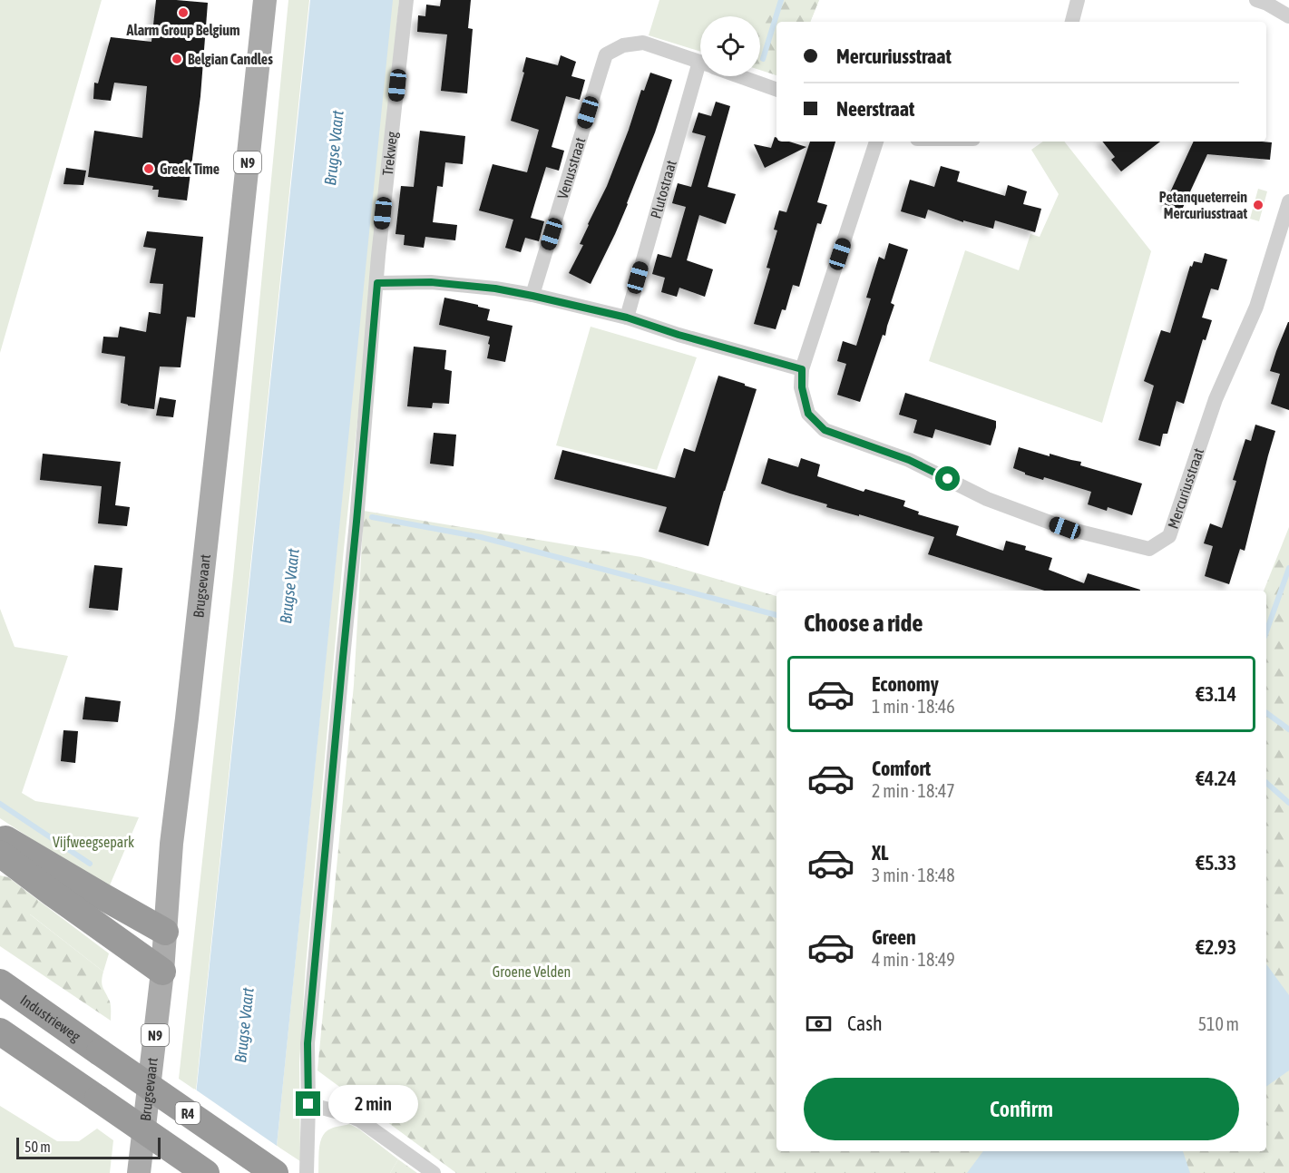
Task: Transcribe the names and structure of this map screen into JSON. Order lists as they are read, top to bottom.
{
  "streets": {
    "highway": ["Industrieweg", "R4"],
    "main road": ["N9", "Brugsevaart"],
    "street": [
      "Trekweg",
      "Venusstraat",
      "Plutostraat",
      "Mercuriusstraat"
    ]
  },
  "water": ["Brugse Vaart"],
  "parks": ["Vijfweegsepark", "Groene Velden"],
  "places": [
    "Alarm Group Belgium",
    "Belgian Candles",
    "Greek Time",
    "Petanqueterrein Mercuriusstraat"
  ],
  "scale_bar": "50 m",
  "page": {
    "banner": ["Mercuriusstraat", "Neerstraat"],
    "heading": "Choose a ride",
    "list": [
      {
        "name": "Economy",
        "note": "1 min · 18:46",
        "value": "€3.14"
      },
      {
        "name": "Comfort",
        "note": "2 min · 18:47",
        "value": "€4.24"
      },
      {
        "name": "XL",
        "note": "3 min · 18:48",
        "value": "€5.33"
      },
      {
        "name": "Green",
        "note": "4 min · 18:49",
        "value": "€2.93"
      }
    ],
    "pay": ["Cash", "510 m"],
    "buttons": "Confirm",
    "bubble": "2 min",
    "scale": "50 m"
  }
}
